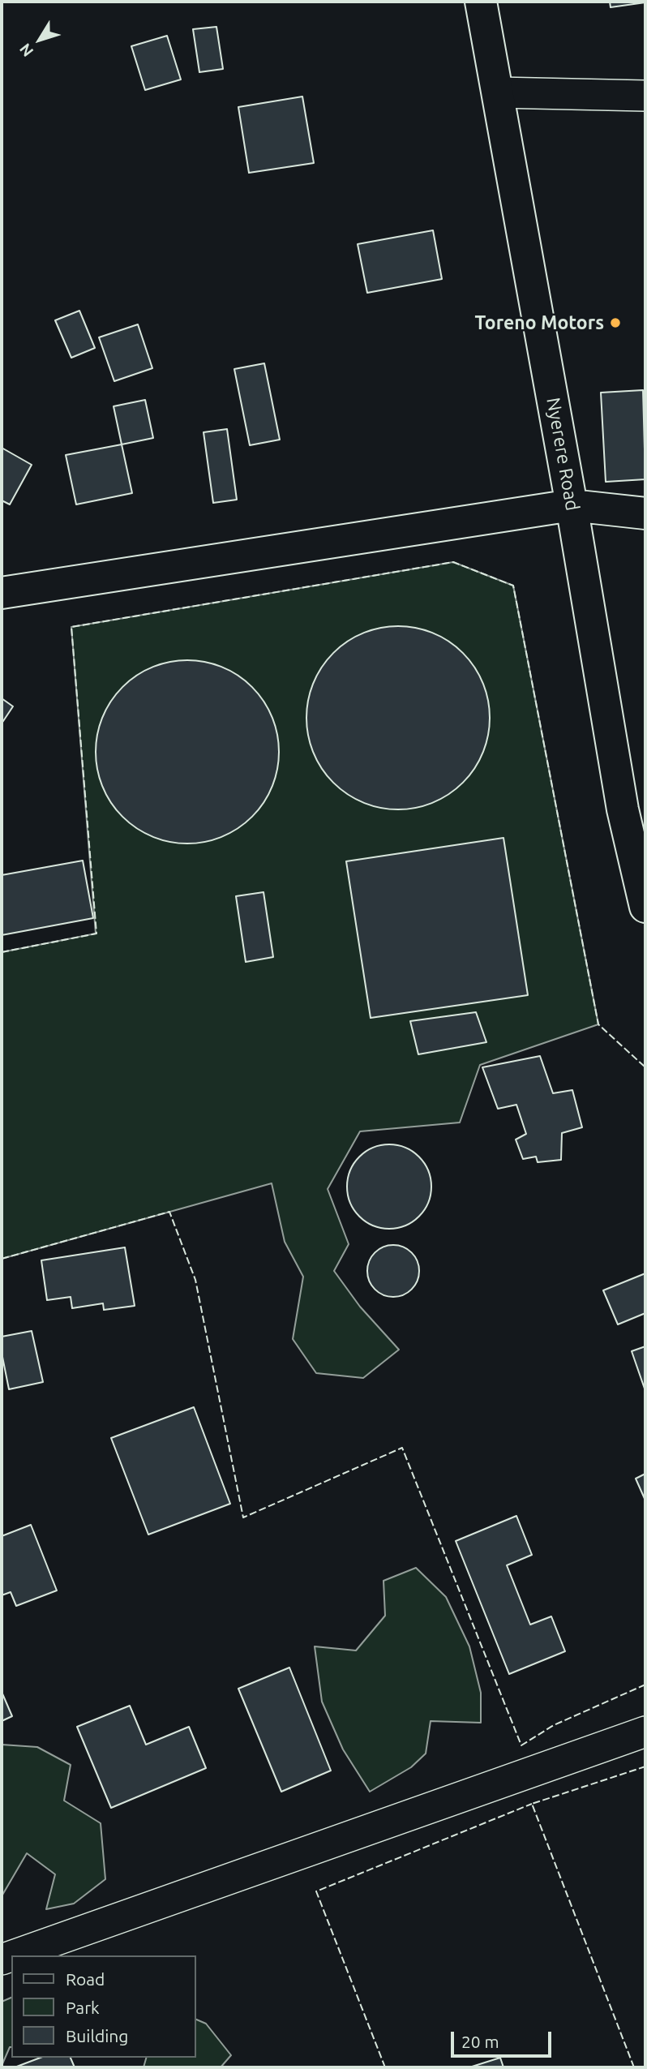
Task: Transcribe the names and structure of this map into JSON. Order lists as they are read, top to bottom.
{
  "streets": {
    "main road": ["Nyerere Road"]
  },
  "places": ["Toreno Motors"],
  "legend": ["Road", "Park", "Building"],
  "scale_bar": "20 m",
  "north": "bottom left"
}
